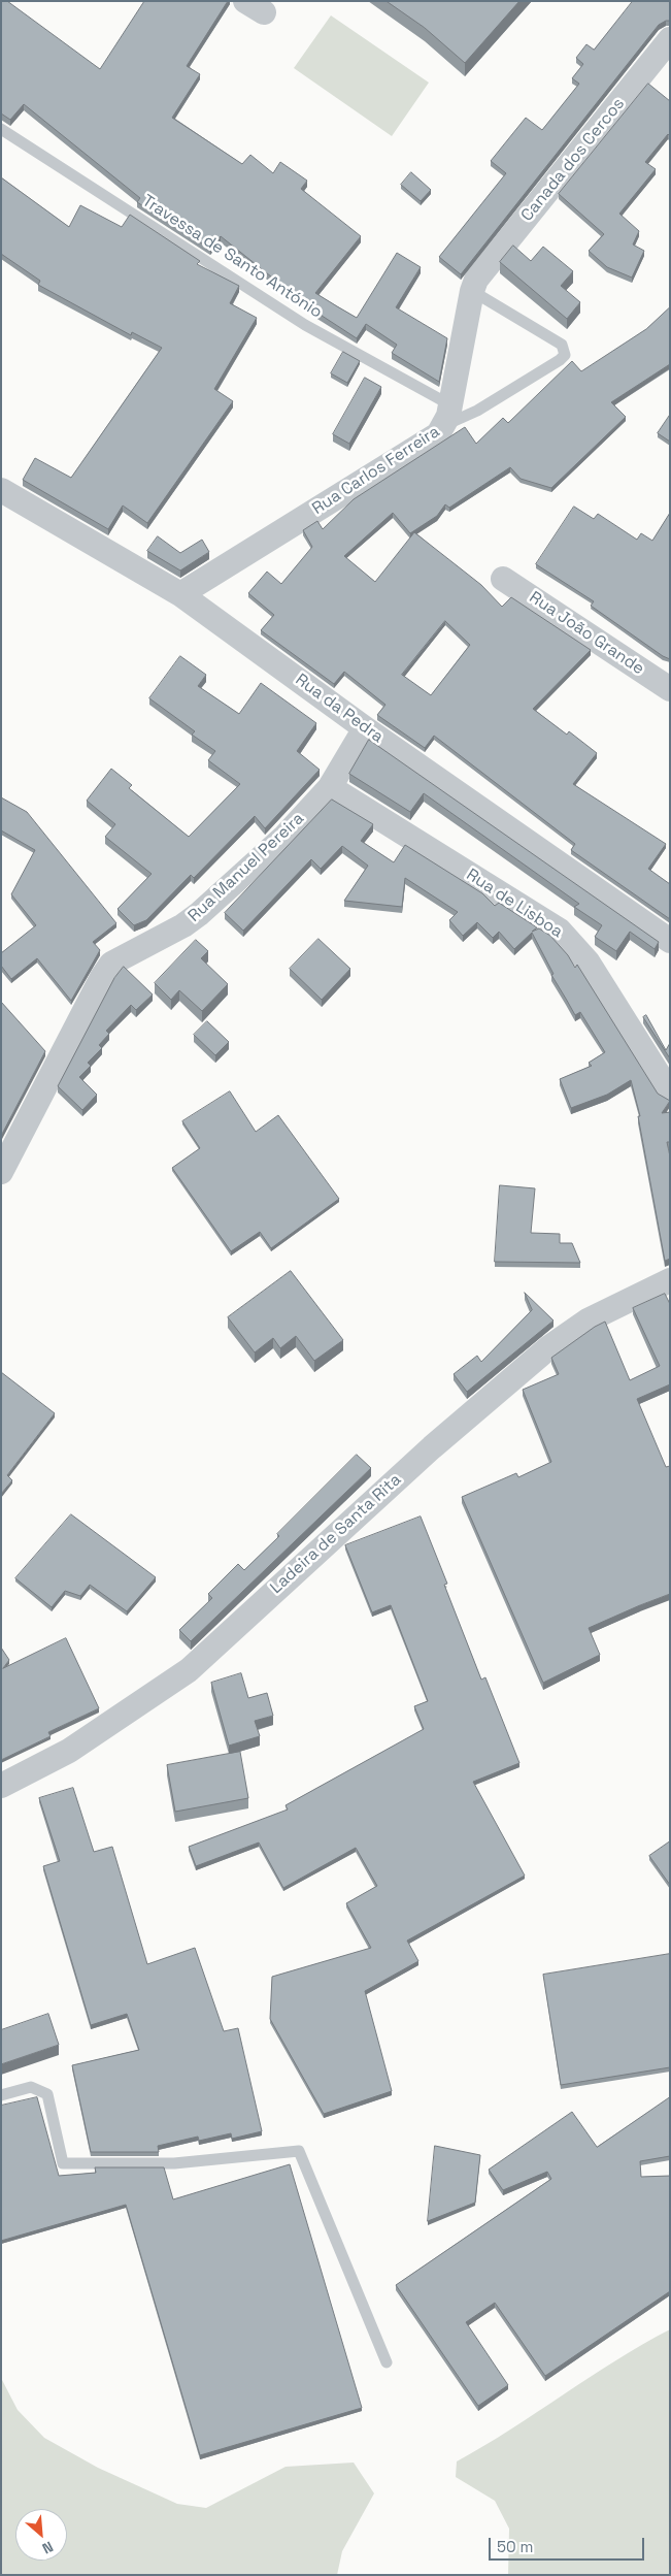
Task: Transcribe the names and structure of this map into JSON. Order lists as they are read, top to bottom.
{
  "streets": {
    "street": [
      "Canada dos Cercos",
      "Rua Carlos Ferreira",
      "Rua João Grande",
      "Rua da Pedra",
      "Rua Manuel Pereira",
      "Rua de Lisboa",
      "Ladeira de Santa Rita"
    ],
    "lane": ["Travessa de Santo António"]
  },
  "crossings": [
    ["Canada dos Cercos", "Rua Carlos Ferreira"],
    ["Travessa de Santo António", "Rua Carlos Ferreira"],
    ["Rua Carlos Ferreira", "Rua da Pedra"],
    ["Rua da Pedra", "Rua Manuel Pereira"],
    ["Rua Manuel Pereira", "Rua de Lisboa"]
  ],
  "scale_bar": "50 m",
  "north": "bottom right"
}
